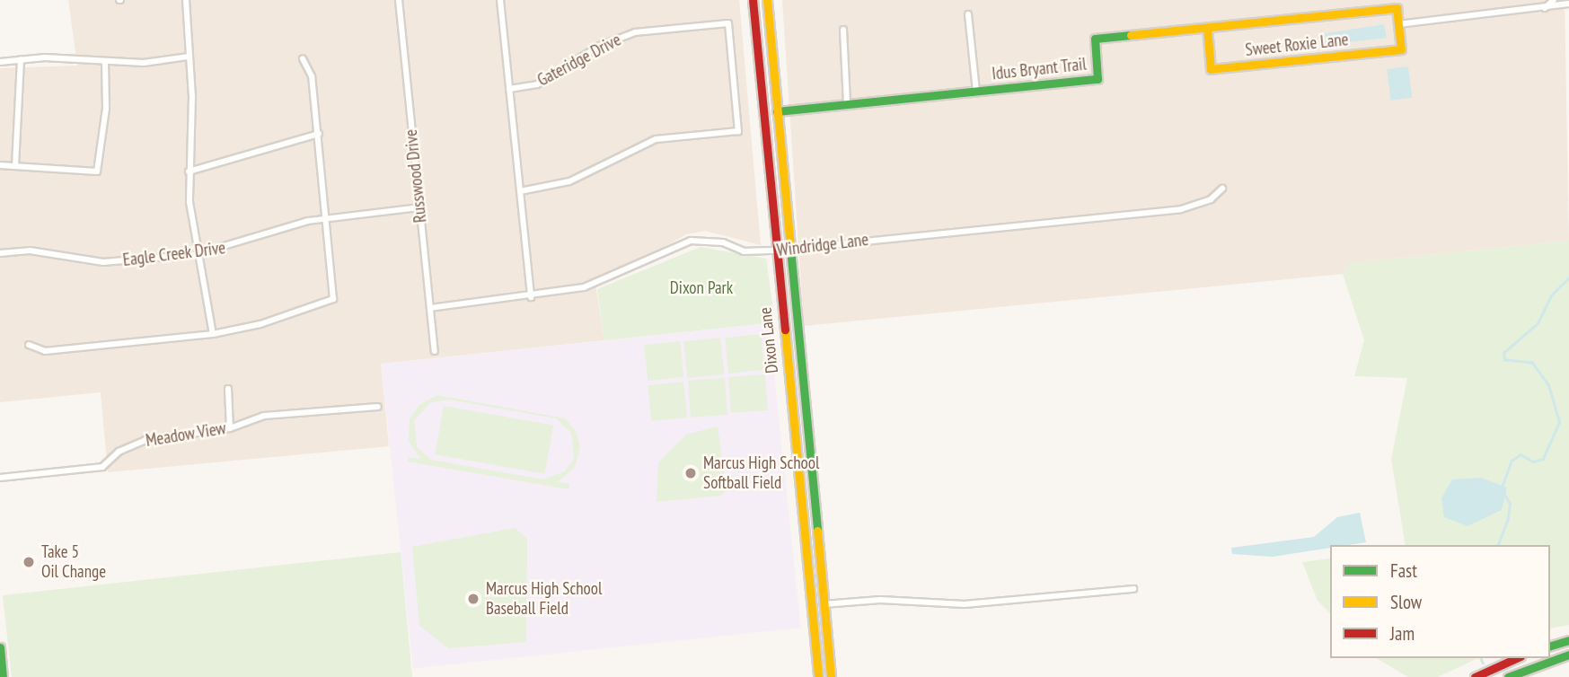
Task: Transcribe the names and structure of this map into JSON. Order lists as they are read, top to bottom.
{
  "streets": {
    "main road": ["Sweet Roxie Lane", "Idus Bryant Trail", "Dixon Lane"],
    "street": [
      "Gateridge Drive",
      "Russwood Drive",
      "Windridge Lane",
      "Eagle Creek Drive",
      "Meadow View"
    ]
  },
  "crossings": [
    ["Sweet Roxie Lane", "Idus Bryant Trail"],
    ["Idus Bryant Trail", "Dixon Lane"],
    ["Russwood Drive", "Windridge Lane"],
    ["Russwood Drive", "Eagle Creek Drive"],
    ["Windridge Lane", "Dixon Lane"]
  ],
  "parks": ["Dixon Park"],
  "places": ["Marcus High School Softball Field", "Take 5 Oil Change", "Marcus High School Baseball Field"],
  "legend": ["Fast", "Slow", "Jam"]
}
